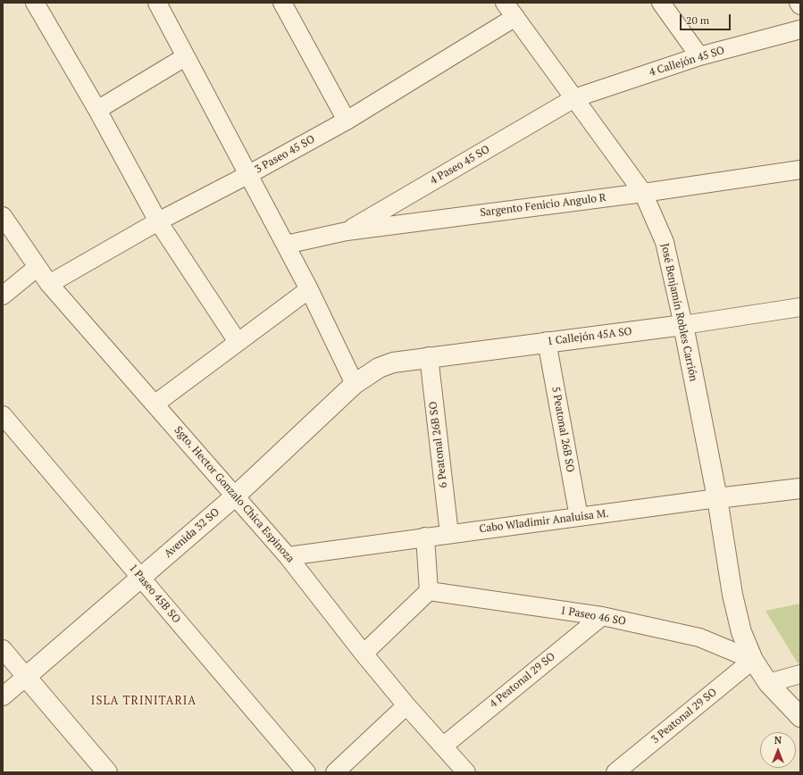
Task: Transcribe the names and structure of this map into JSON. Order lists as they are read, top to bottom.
{
  "streets": {
    "street": [
      "4 Callejón 45 SO",
      "3 Paseo 45 SO",
      "4 Paseo 45 SO",
      "Sargento Fenicio Angulo R",
      "José Benjamín Robles Carrión",
      "1 Callejón 45A SO",
      "5 Peatonal 26B SO",
      "6 Peatonal 26B SO",
      "Sgto. Hector Gonzalo Chica Espinoza",
      "Cabo Wladimir Analuisa M.",
      "Avenida 32 SO",
      "1 Paseo 45B SO",
      "1 Paseo 46 SO",
      "4 Peatonal 29 SO",
      "3 Peatonal 29 SO"
    ]
  },
  "crossings": [
    ["4 Callejón 45 SO", "4 Paseo 45 SO"],
    ["4 Callejón 45 SO", "José Benjamín Robles Carrión"],
    ["3 Paseo 45 SO", "José Benjamín Robles Carrión"],
    ["3 Paseo 45 SO", "Sgto. Hector Gonzalo Chica Espinoza"],
    ["4 Paseo 45 SO", "Sargento Fenicio Angulo R"],
    ["4 Paseo 45 SO", "José Benjamín Robles Carrión"],
    ["Sargento Fenicio Angulo R", "José Benjamín Robles Carrión"],
    ["José Benjamín Robles Carrión", "1 Callejón 45A SO"],
    ["José Benjamín Robles Carrión", "Cabo Wladimir Analuisa M."],
    ["José Benjamín Robles Carrión", "1 Paseo 46 SO"],
    ["José Benjamín Robles Carrión", "3 Peatonal 29 SO"],
    ["1 Callejón 45A SO", "5 Peatonal 26B SO"],
    ["1 Callejón 45A SO", "6 Peatonal 26B SO"],
    ["1 Callejón 45A SO", "Avenida 32 SO"],
    ["5 Peatonal 26B SO", "Cabo Wladimir Analuisa M."],
    ["6 Peatonal 26B SO", "Cabo Wladimir Analuisa M."],
    ["Sgto. Hector Gonzalo Chica Espinoza", "Cabo Wladimir Analuisa M."],
    ["Sgto. Hector Gonzalo Chica Espinoza", "Avenida 32 SO"],
    ["Sgto. Hector Gonzalo Chica Espinoza", "4 Peatonal 29 SO"],
    ["Avenida 32 SO", "1 Paseo 45B SO"],
    ["1 Paseo 46 SO", "4 Peatonal 29 SO"],
    ["1 Paseo 46 SO", "3 Peatonal 29 SO"]
  ],
  "districts": ["ISLA TRINITARIA"],
  "scale_bar": "20 m",
  "north": "top"
}
